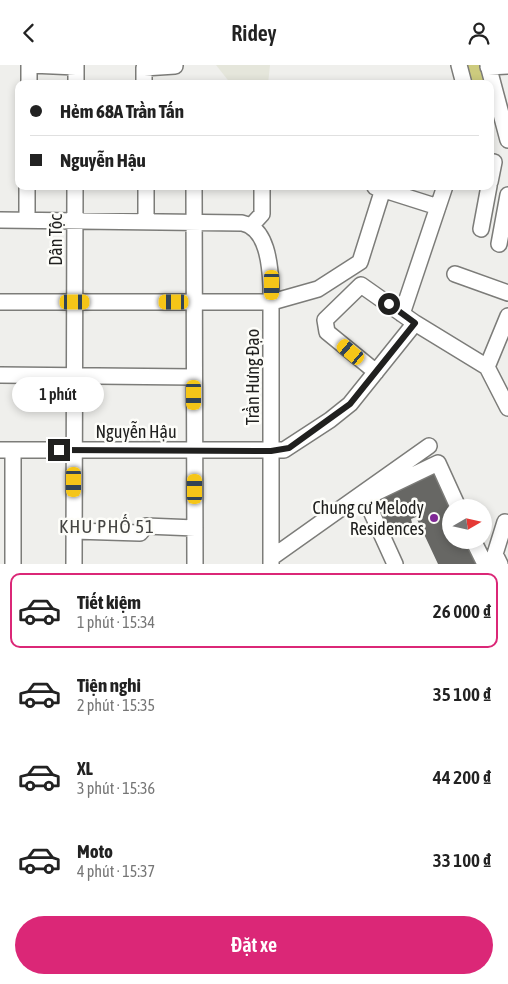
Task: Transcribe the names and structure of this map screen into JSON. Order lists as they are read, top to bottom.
{
  "streets": {
    "street": ["Dân Tộc", "Trần Hưng Đạo", "Nguyễn Hậu"]
  },
  "crossings": [
    ["Dân Tộc", "Nguyễn Hậu"],
    ["Trần Hưng Đạo", "Nguyễn Hậu"]
  ],
  "districts": ["KHU PHỐ 51"],
  "places": ["Chung cư Melody Residences"],
  "north": "right",
  "page": {
    "header": "Ridey",
    "banner": ["Hẻm 68A Trần Tấn", "Nguyễn Hậu"],
    "bubble": "1 phút",
    "list": [
      {
        "name": "Tiết kiệm",
        "note": "1 phút · 15:34",
        "value": "26 000 ₫"
      },
      {
        "name": "Tiện nghi",
        "note": "2 phút · 15:35",
        "value": "35 100 ₫"
      },
      {
        "name": "XL",
        "note": "3 phút · 15:36",
        "value": "44 200 ₫"
      },
      {
        "name": "Moto",
        "note": "4 phút · 15:37",
        "value": "33 100 ₫"
      }
    ],
    "buttons": "Đặt xe"
  }
}
